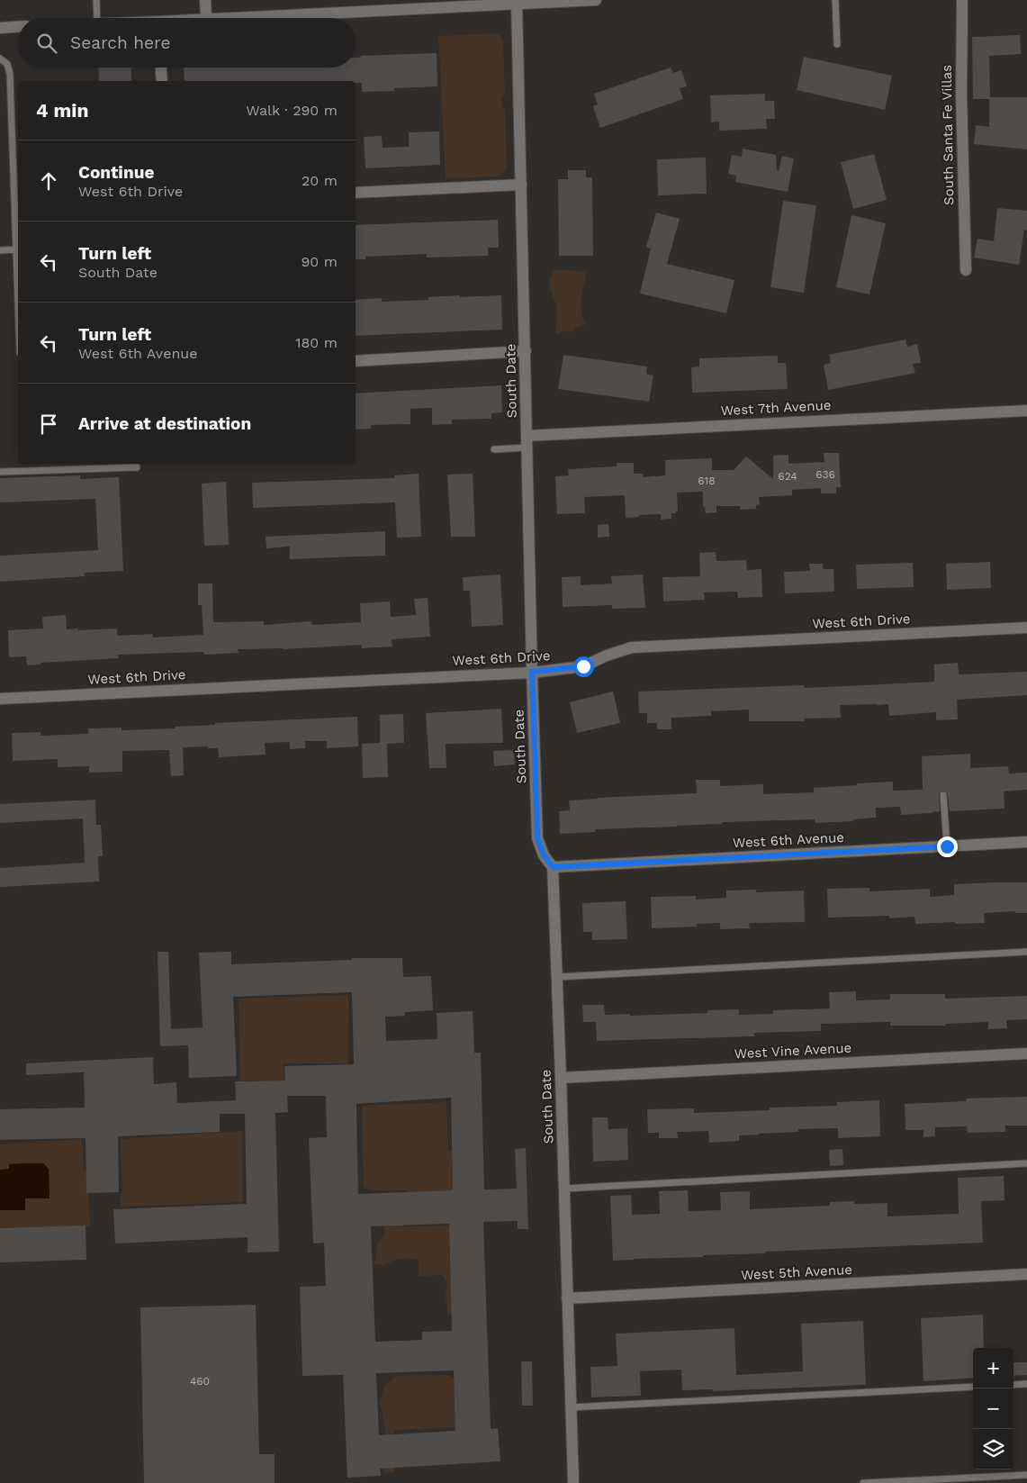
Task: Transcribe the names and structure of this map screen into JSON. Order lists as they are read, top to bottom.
{
  "streets": {
    "street": [
      "South Santa Fe Villas",
      "South Date",
      "West 7th Avenue",
      "West 6th Drive",
      "West 6th Avenue",
      "West Vine Avenue",
      "West 5th Avenue"
    ]
  },
  "crossings": [
    ["South Date", "West 7th Avenue"],
    ["South Date", "West 6th Drive"],
    ["South Date", "West 6th Avenue"],
    ["South Date", "West Vine Avenue"],
    ["South Date", "West 5th Avenue"]
  ],
  "house_numbers": [
    "636",
    "624",
    "618",
    "460"
  ],
  "page": {
    "search": "Search here",
    "heading": ["4 min", "Walk · 290 m"],
    "list": [
      ["Continue", "West 6th Drive", "20 m"],
      ["Turn left", "South Date", "90 m"],
      ["Turn left", "West 6th Avenue", "180 m"],
      "Arrive at destination"
    ],
    "map_buttons": ["+", "−"]
  }
}
